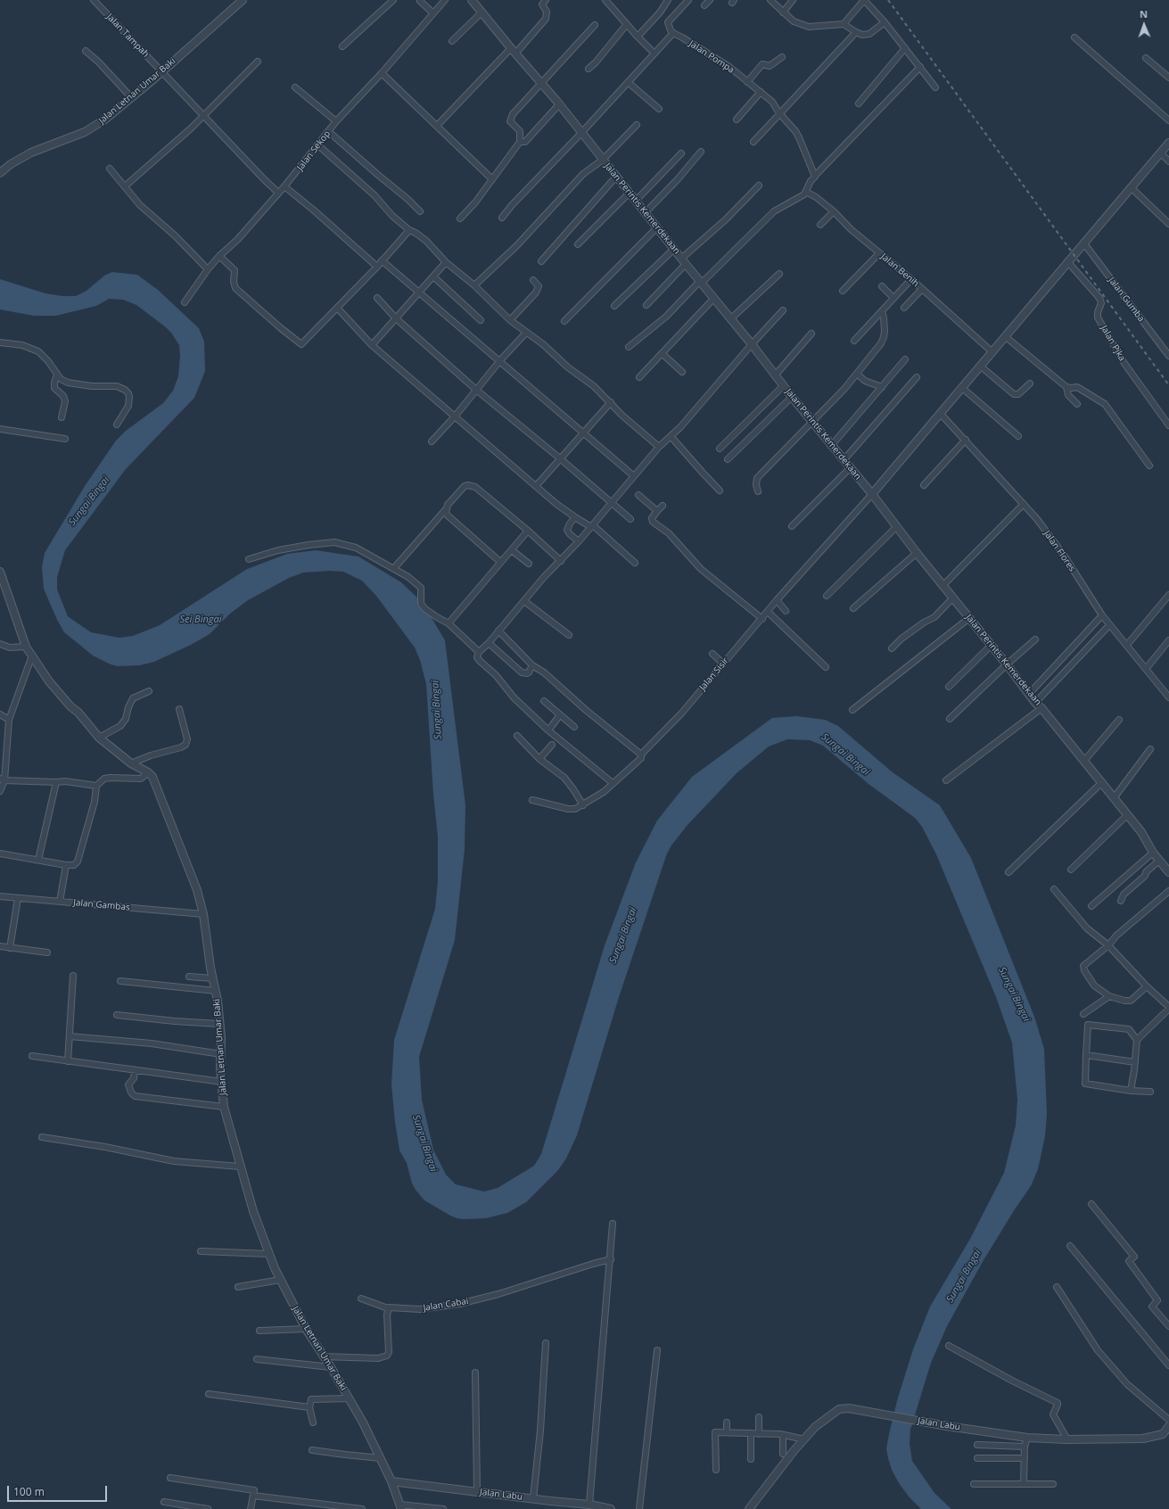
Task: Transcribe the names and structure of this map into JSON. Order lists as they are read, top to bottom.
{
  "streets": {
    "street": [
      "Jalan Tampah",
      "Jalan Pompa",
      "Jalan Letnan Umar Baki",
      "Jalan Sekop",
      "Jalan Perintis Kemerdekaan",
      "Jalan Benih",
      "Jalan Gumba",
      "Jalan Pjka",
      "Jalan Flores",
      "Jalan Sisir",
      "Jalan Gambas",
      "Jalan Cabai",
      "Jalan Labu"
    ]
  },
  "crossings": [
    ["Jalan Tampah", "Jalan Letnan Umar Baki"],
    ["Jalan Tampah", "Jalan Sekop"],
    ["Jalan Letnan Umar Baki", "Jalan Gambas"],
    ["Jalan Letnan Umar Baki", "Jalan Labu"],
    ["Jalan Perintis Kemerdekaan", "Jalan Sisir"]
  ],
  "water": ["Sungai Bingai", "Sei Bingai"],
  "scale_bar": "100 m",
  "north": "top"
}
